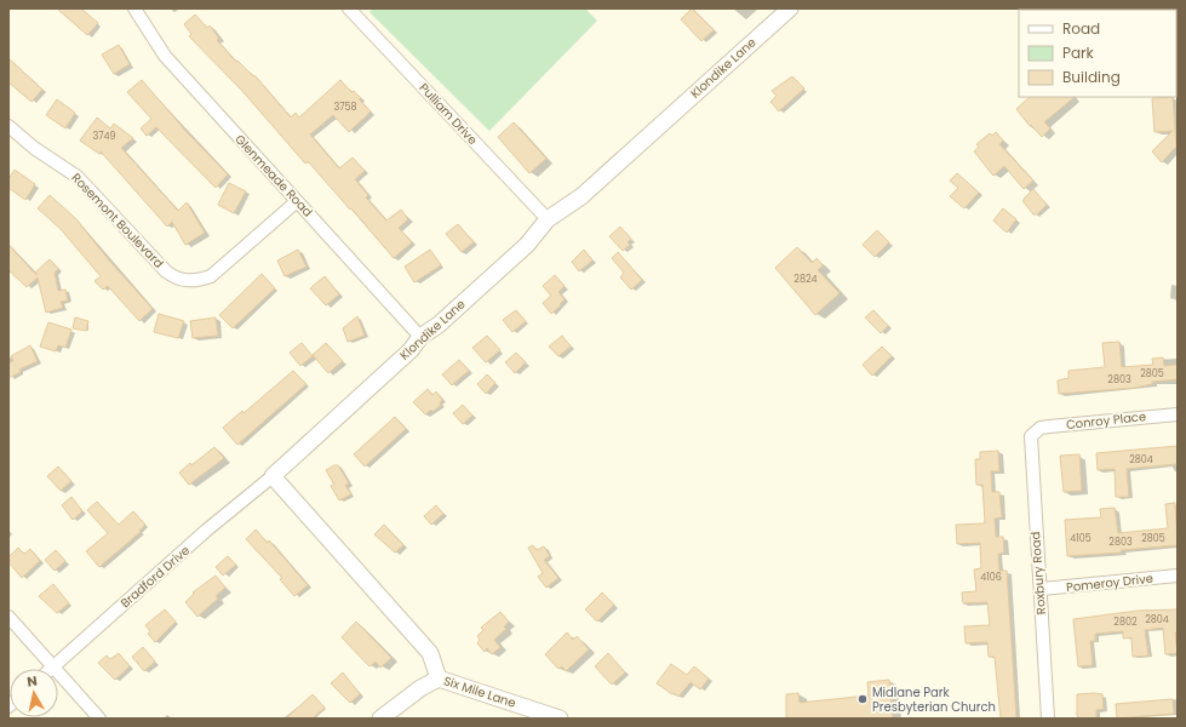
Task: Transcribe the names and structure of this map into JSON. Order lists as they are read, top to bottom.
{
  "streets": {
    "street": [
      "Klondike Lane",
      "Pulliam Drive",
      "Glenmeade Road",
      "Rosemont Boulevard",
      "Conroy Place",
      "Roxbury Road",
      "Bradford Drive",
      "Pomeroy Drive",
      "Six Mile Lane"
    ]
  },
  "crossings": [
    ["Klondike Lane", "Pulliam Drive"],
    ["Klondike Lane", "Glenmeade Road"],
    ["Klondike Lane", "Bradford Drive"],
    ["Glenmeade Road", "Rosemont Boulevard"],
    ["Conroy Place", "Roxbury Road"],
    ["Roxbury Road", "Pomeroy Drive"]
  ],
  "places": ["Midlane Park Presbyterian Church"],
  "house_numbers": [
    "3758",
    "3749",
    "2824",
    "2805",
    "2803",
    "2804",
    "4105",
    "2805",
    "2803",
    "4106",
    "2804",
    "2802"
  ],
  "legend": ["Road", "Park", "Building"],
  "north": "top"
}
